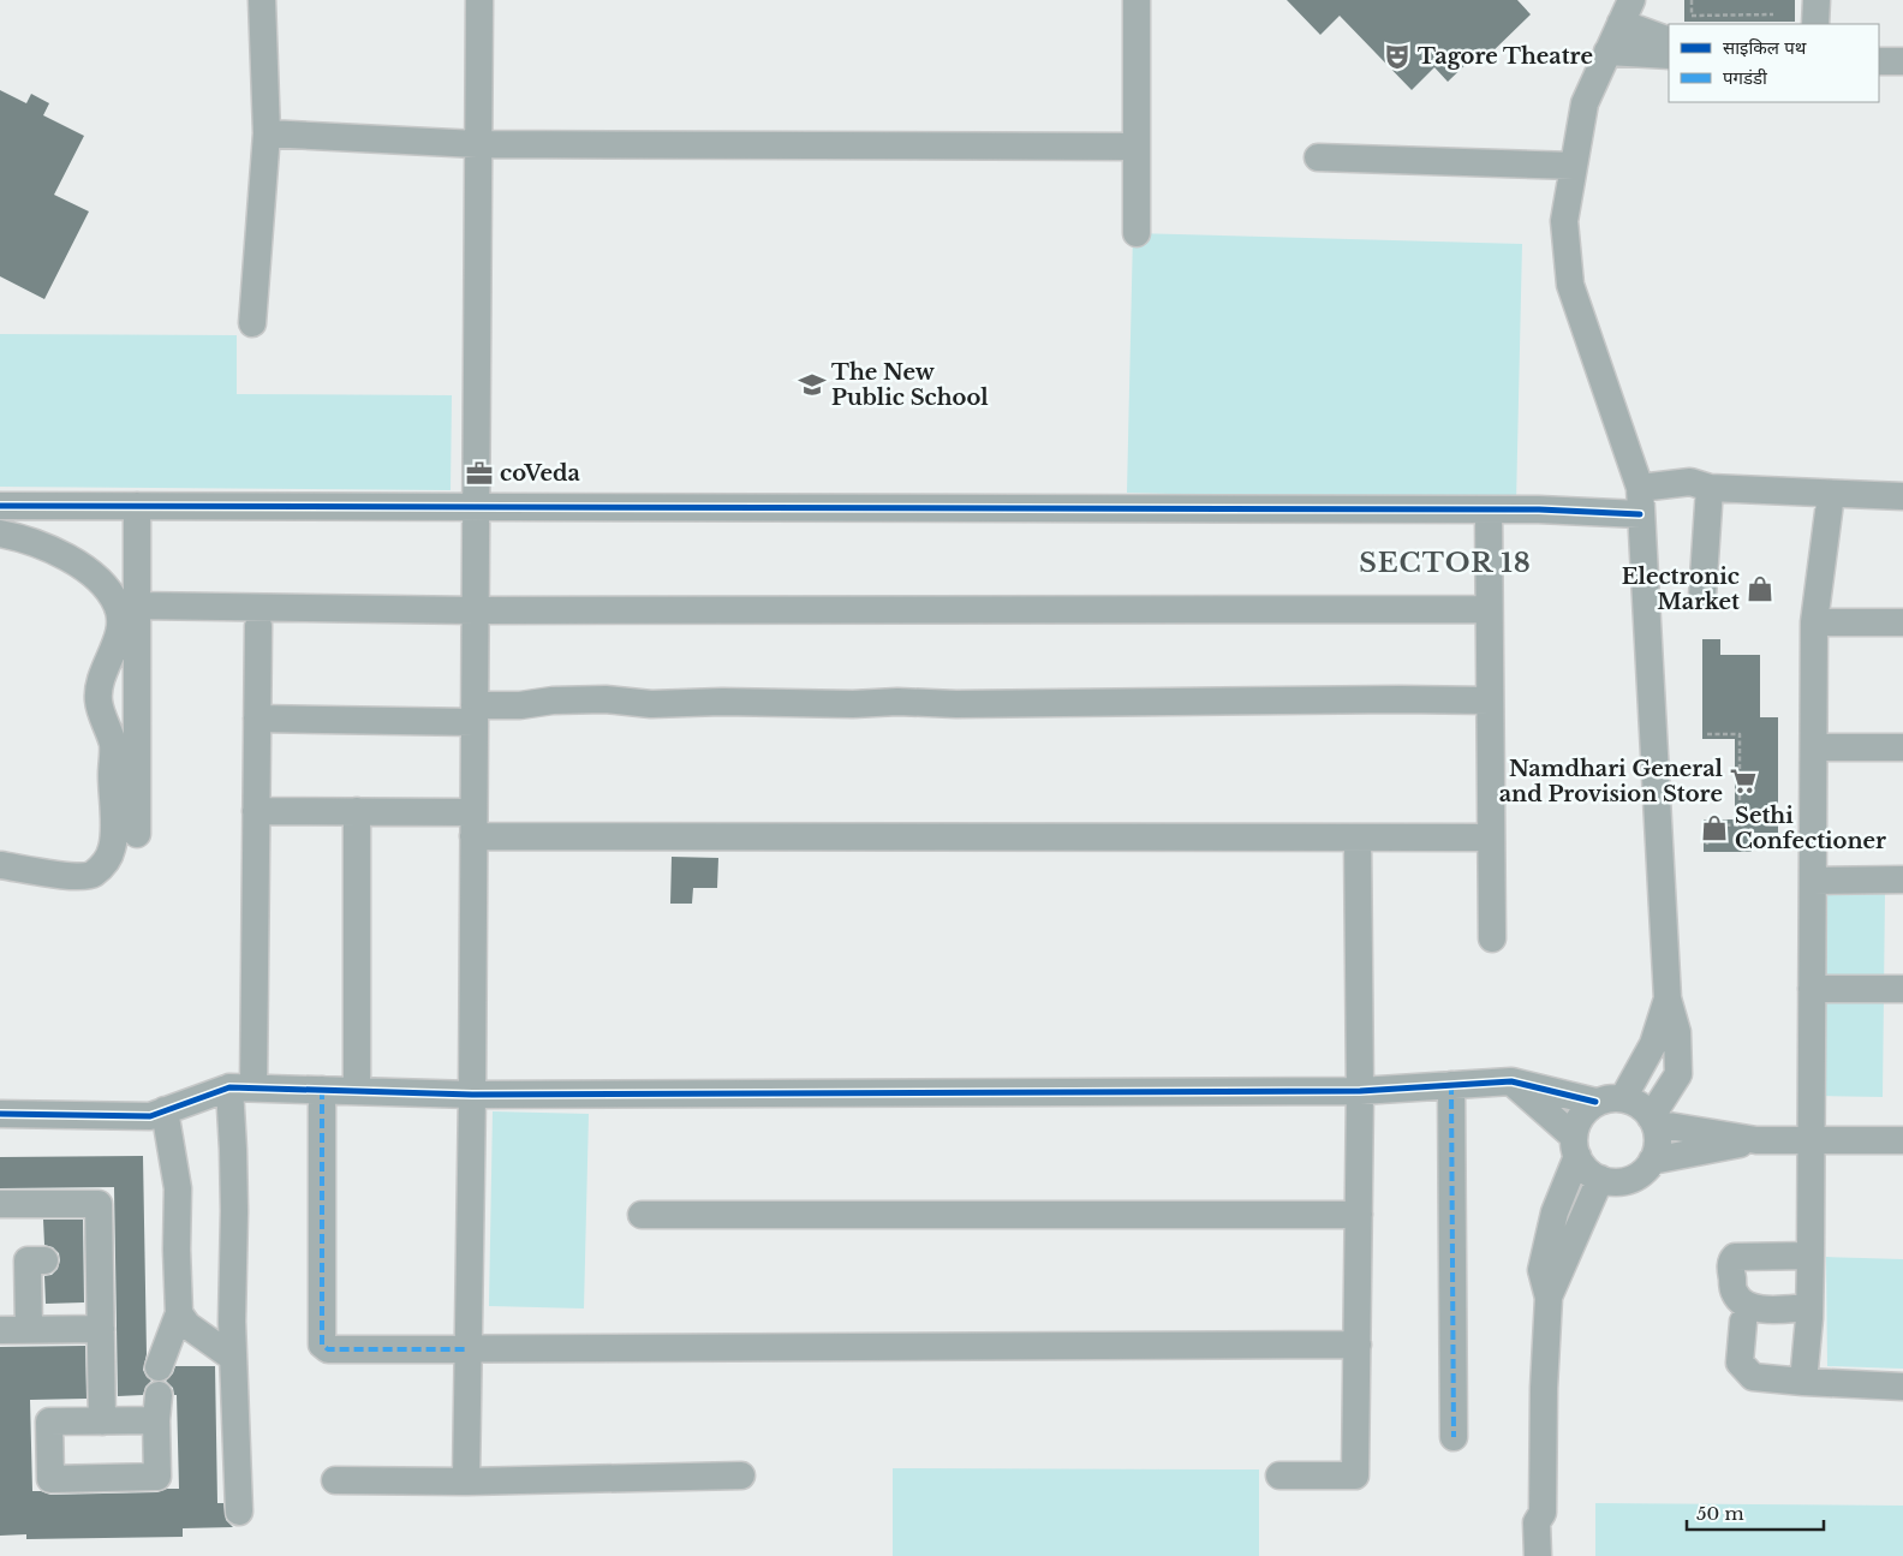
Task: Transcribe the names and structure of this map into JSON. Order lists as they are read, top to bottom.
{
  "districts": ["SECTOR 18"],
  "places": {
    "theatre": ["Tagore Theatre"],
    "school or university": ["The New Public School"],
    "office": ["coVeda"],
    "shop": ["Electronic Market", "Sethi Confectioner"],
    "supermarket": ["Namdhari General and Provision Store"]
  },
  "legend": ["साइकिल पथ", "पगडंडी"],
  "scale_bar": "50 m"
}
